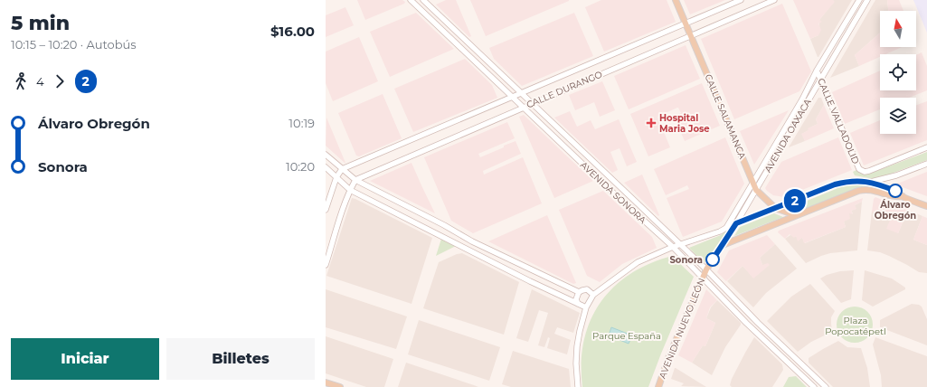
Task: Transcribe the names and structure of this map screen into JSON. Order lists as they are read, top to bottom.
{
  "streets": {
    "main road": [
      "CALLE DURANGO",
      "CALLE SALAMANCA",
      "CALLE VALLADOLID",
      "AVENIDA OAXACA",
      "AVENIDA SONORA",
      "AVENIDA NUEVO LEÓN"
    ]
  },
  "crossings": [
    ["CALLE DURANGO", "CALLE SALAMANCA"],
    ["CALLE DURANGO", "AVENIDA SONORA"],
    ["CALLE SALAMANCA", "AVENIDA OAXACA"],
    ["CALLE VALLADOLID", "AVENIDA OAXACA"],
    ["AVENIDA OAXACA", "AVENIDA SONORA"],
    ["AVENIDA OAXACA", "AVENIDA NUEVO LEÓN"],
    ["AVENIDA SONORA", "AVENIDA NUEVO LEÓN"]
  ],
  "parks": ["Plaza Popocatépetl", "Parque España"],
  "places": {
    "health": ["Hospital Maria Jose"],
    "other": ["Álvaro Obregón", "Sonora"]
  },
  "lines": ["bus line 2"],
  "north": "top",
  "page": {
    "heading": ["5 min", "10:15 – 10:20 · Autobús", "$16.00"],
    "on_map": "2",
    "legs": ["4", "2"],
    "list": [
      {
        "name": "Álvaro Obregón",
        "value": "10:19"
      },
      {
        "name": "Sonora",
        "value": "10:20"
      }
    ],
    "buttons": ["Iniciar", "Billetes"]
  }
}
